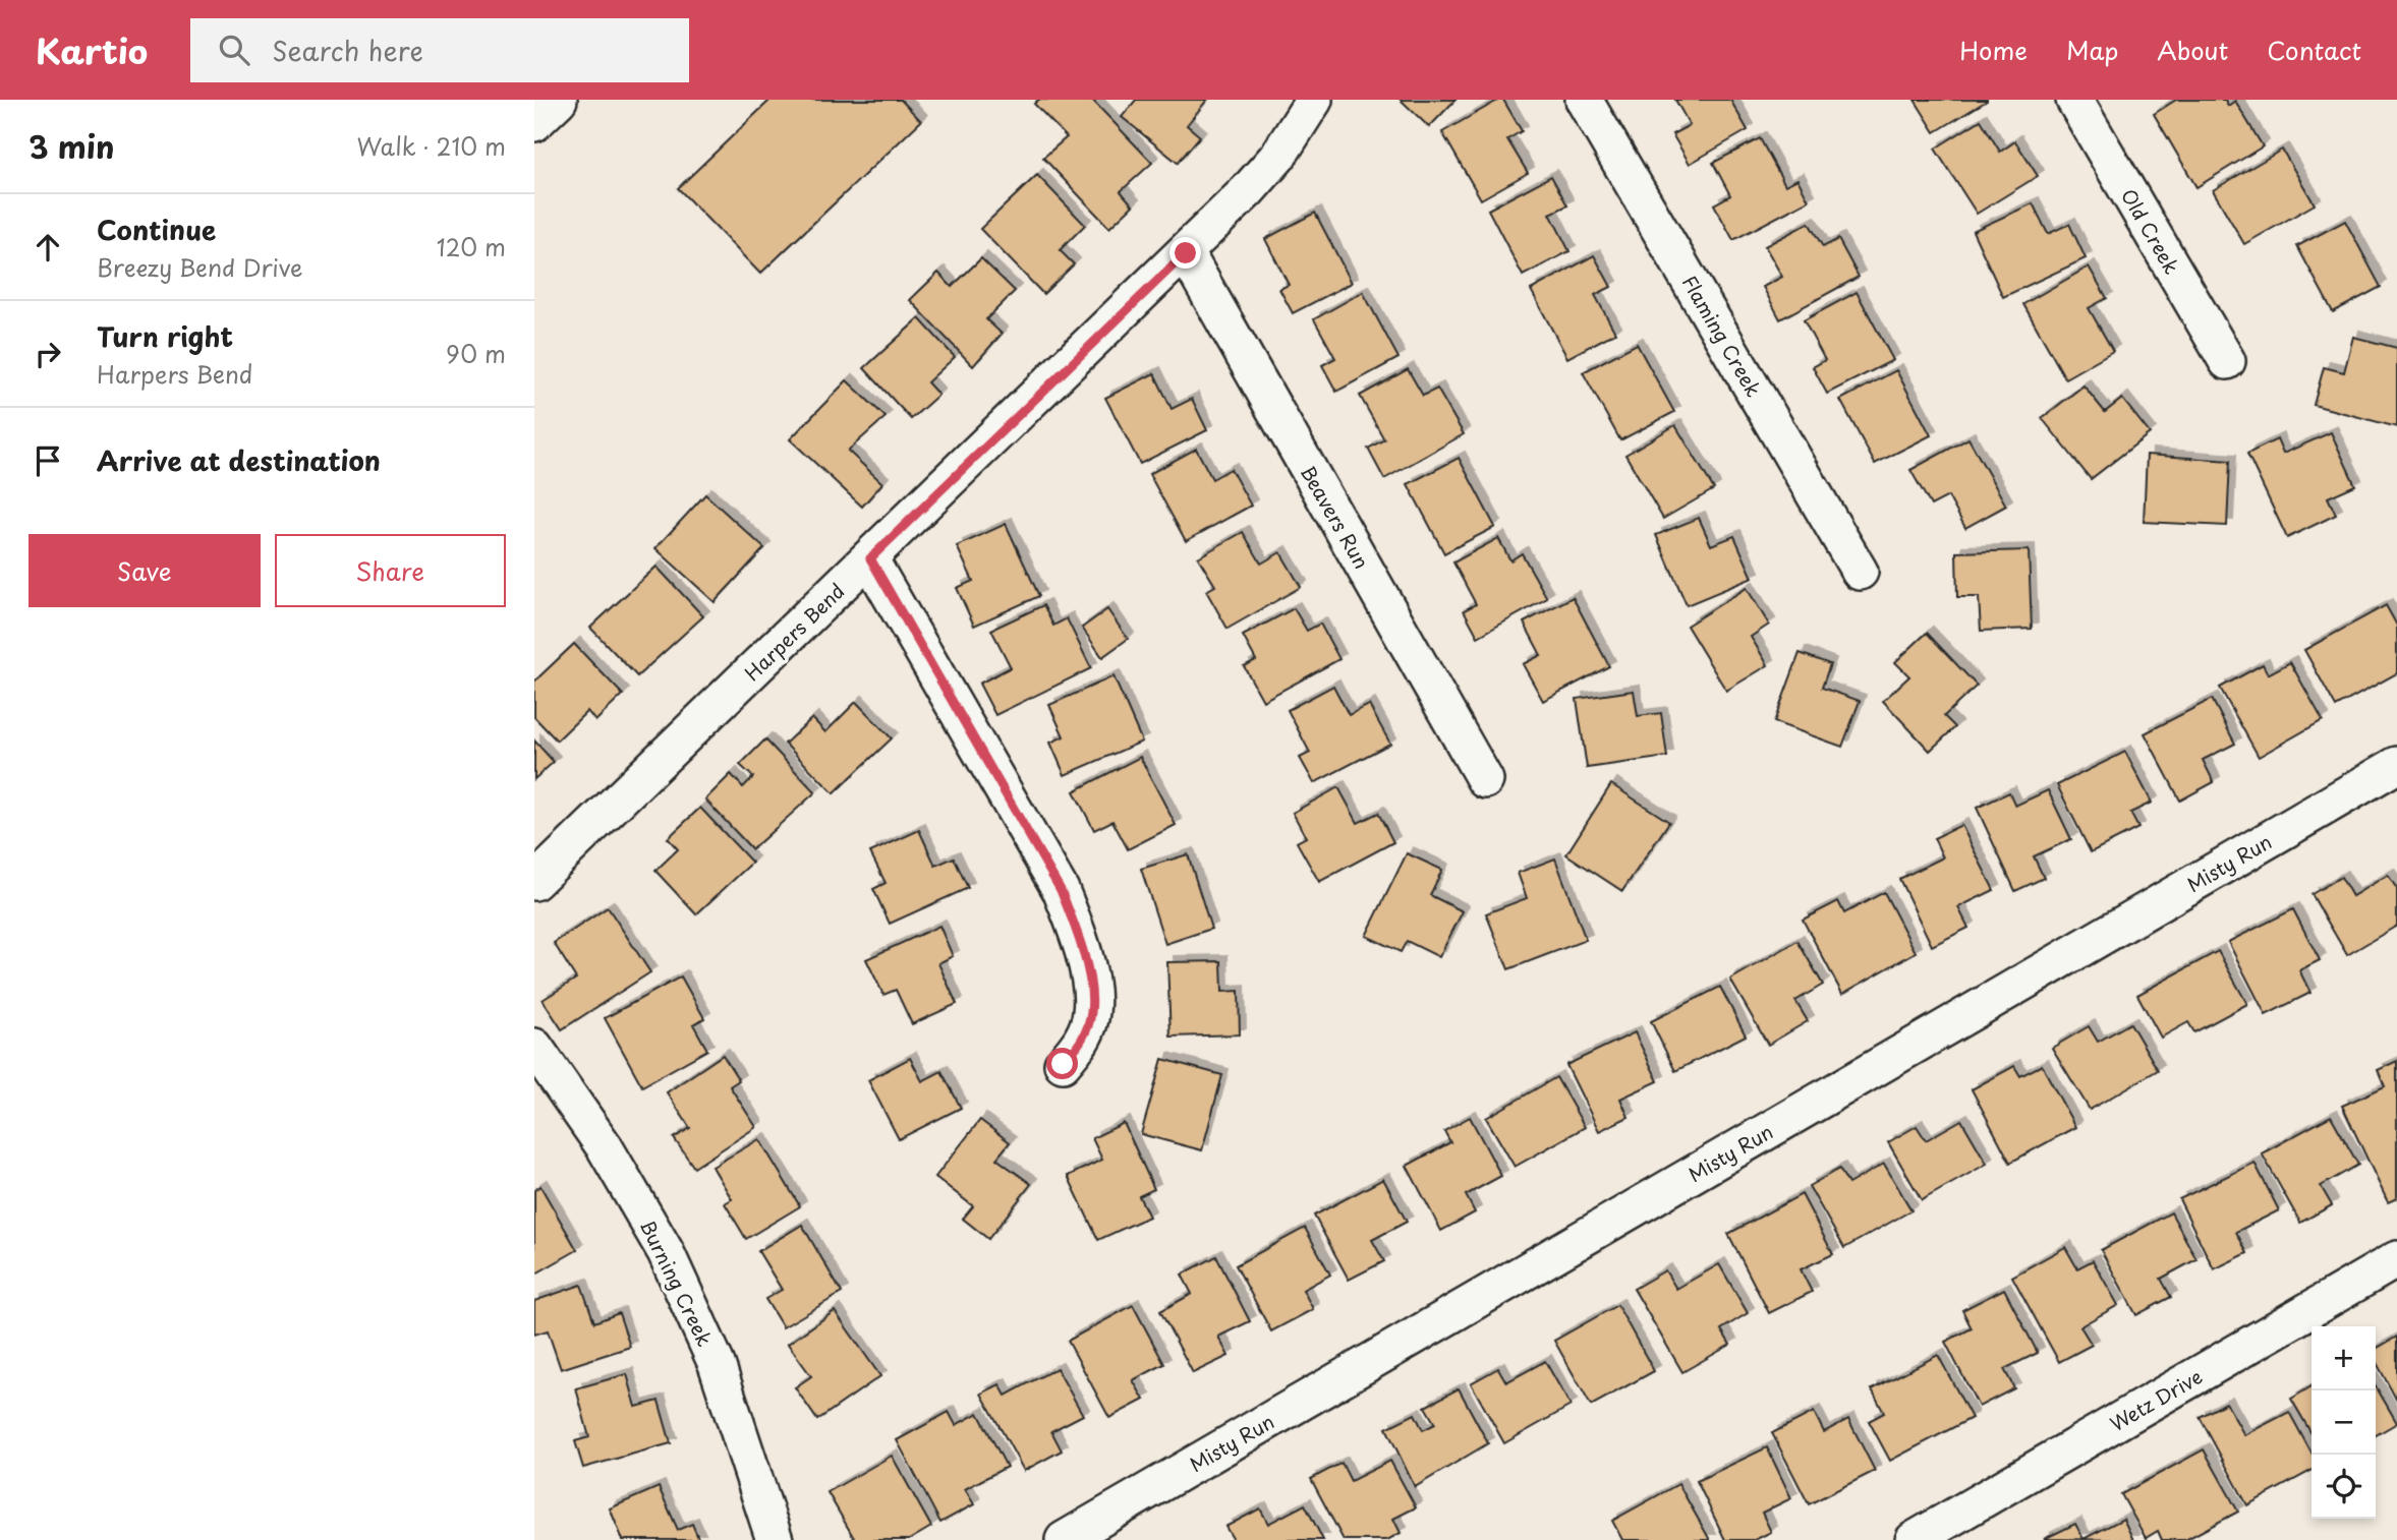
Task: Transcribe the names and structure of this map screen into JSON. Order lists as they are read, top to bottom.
{
  "streets": {
    "street": [
      "Old Creek",
      "Flaming Creek",
      "Beavers Run",
      "Harpers Bend",
      "Misty Run",
      "Burning Creek",
      "Wetz Drive"
    ]
  },
  "crossings": [
    ["Beavers Run", "Harpers Bend"]
  ],
  "page": {
    "header": "Kartio",
    "search": "Search here",
    "nav": [
      "Home",
      "Map",
      "About",
      "Contact"
    ],
    "heading": ["3 min", "Walk · 210 m"],
    "list": [
      ["Continue", "Breezy Bend Drive", "120 m"],
      ["Turn right", "Harpers Bend", "90 m"],
      "Arrive at destination"
    ],
    "buttons": ["Save", "Share"],
    "map_buttons": ["+", "−"]
  }
}
